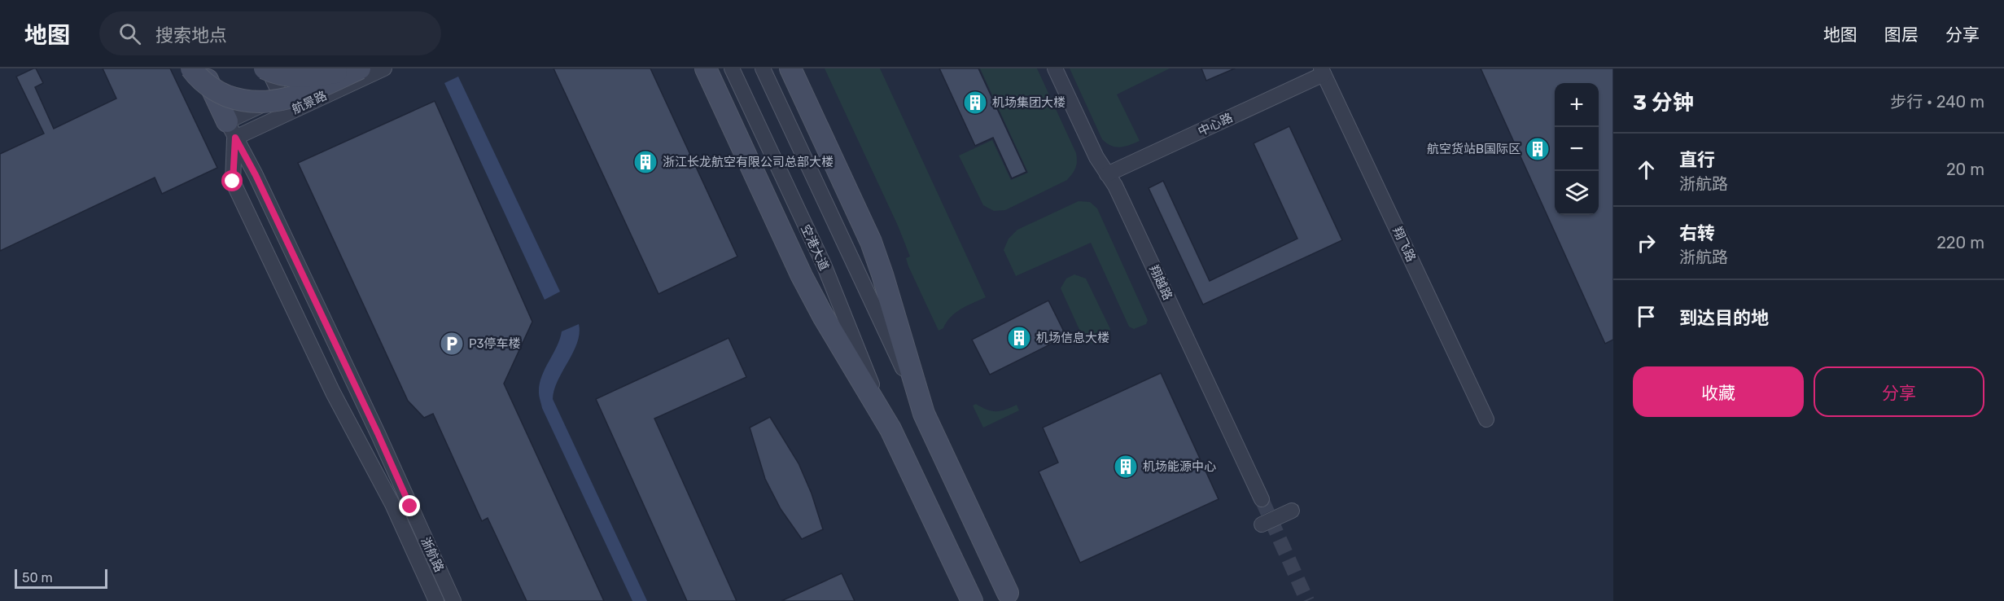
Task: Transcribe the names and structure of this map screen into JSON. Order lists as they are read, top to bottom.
{
  "streets": {
    "main road": ["空港大道"],
    "street": [
      "航景路",
      "中心路",
      "翔飞路",
      "翔越路",
      "浙航路"
    ]
  },
  "crossings": [
    ["航景路", "浙航路"],
    ["中心路", "翔飞路"],
    ["中心路", "翔越路"]
  ],
  "places": {
    "building": [
      "机场集团大楼",
      "航空货站B国际区",
      "浙江长龙航空有限公司总部大楼",
      "机场信息大楼",
      "机场能源中心"
    ],
    "parking": ["P3停车楼"]
  },
  "scale_bar": "50 m",
  "page": {
    "header": "地图",
    "search": "搜索地点",
    "nav": ["地图", "图层", "分享"],
    "heading": ["3 分钟", "步行 · 240 m"],
    "map_buttons": ["+", "−"],
    "list": [
      ["直行", "浙航路", "20 m"],
      ["右转", "浙航路", "220 m"],
      "到达目的地"
    ],
    "buttons": ["收藏", "分享"],
    "scale": "50 m"
  }
}
